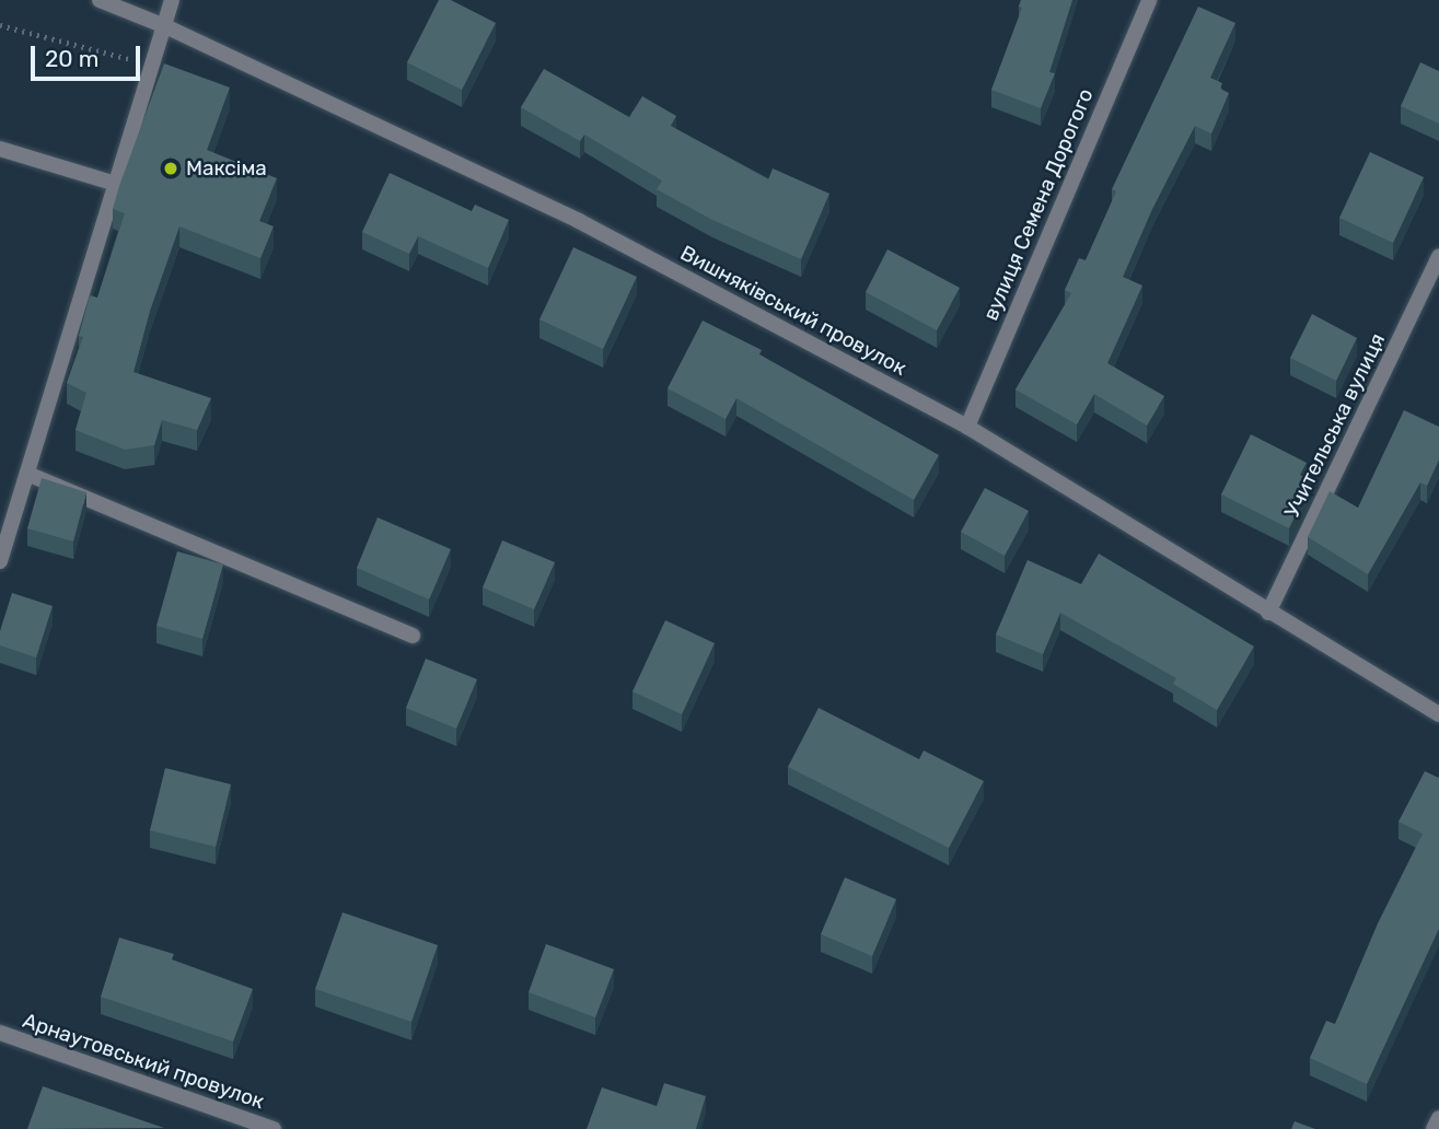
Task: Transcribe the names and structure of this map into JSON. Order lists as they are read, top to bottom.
{
  "streets": {
    "street": [
      "вулиця Семена Дорогого",
      "Вишняківський провулок",
      "Учительська вулиця",
      "Арнаутовський провулок"
    ]
  },
  "crossings": [
    ["вулиця Семена Дорогого", "Вишняківський провулок"],
    ["Вишняківський провулок", "Учительська вулиця"]
  ],
  "places": ["Максіма"],
  "scale_bar": "20 m"
}
